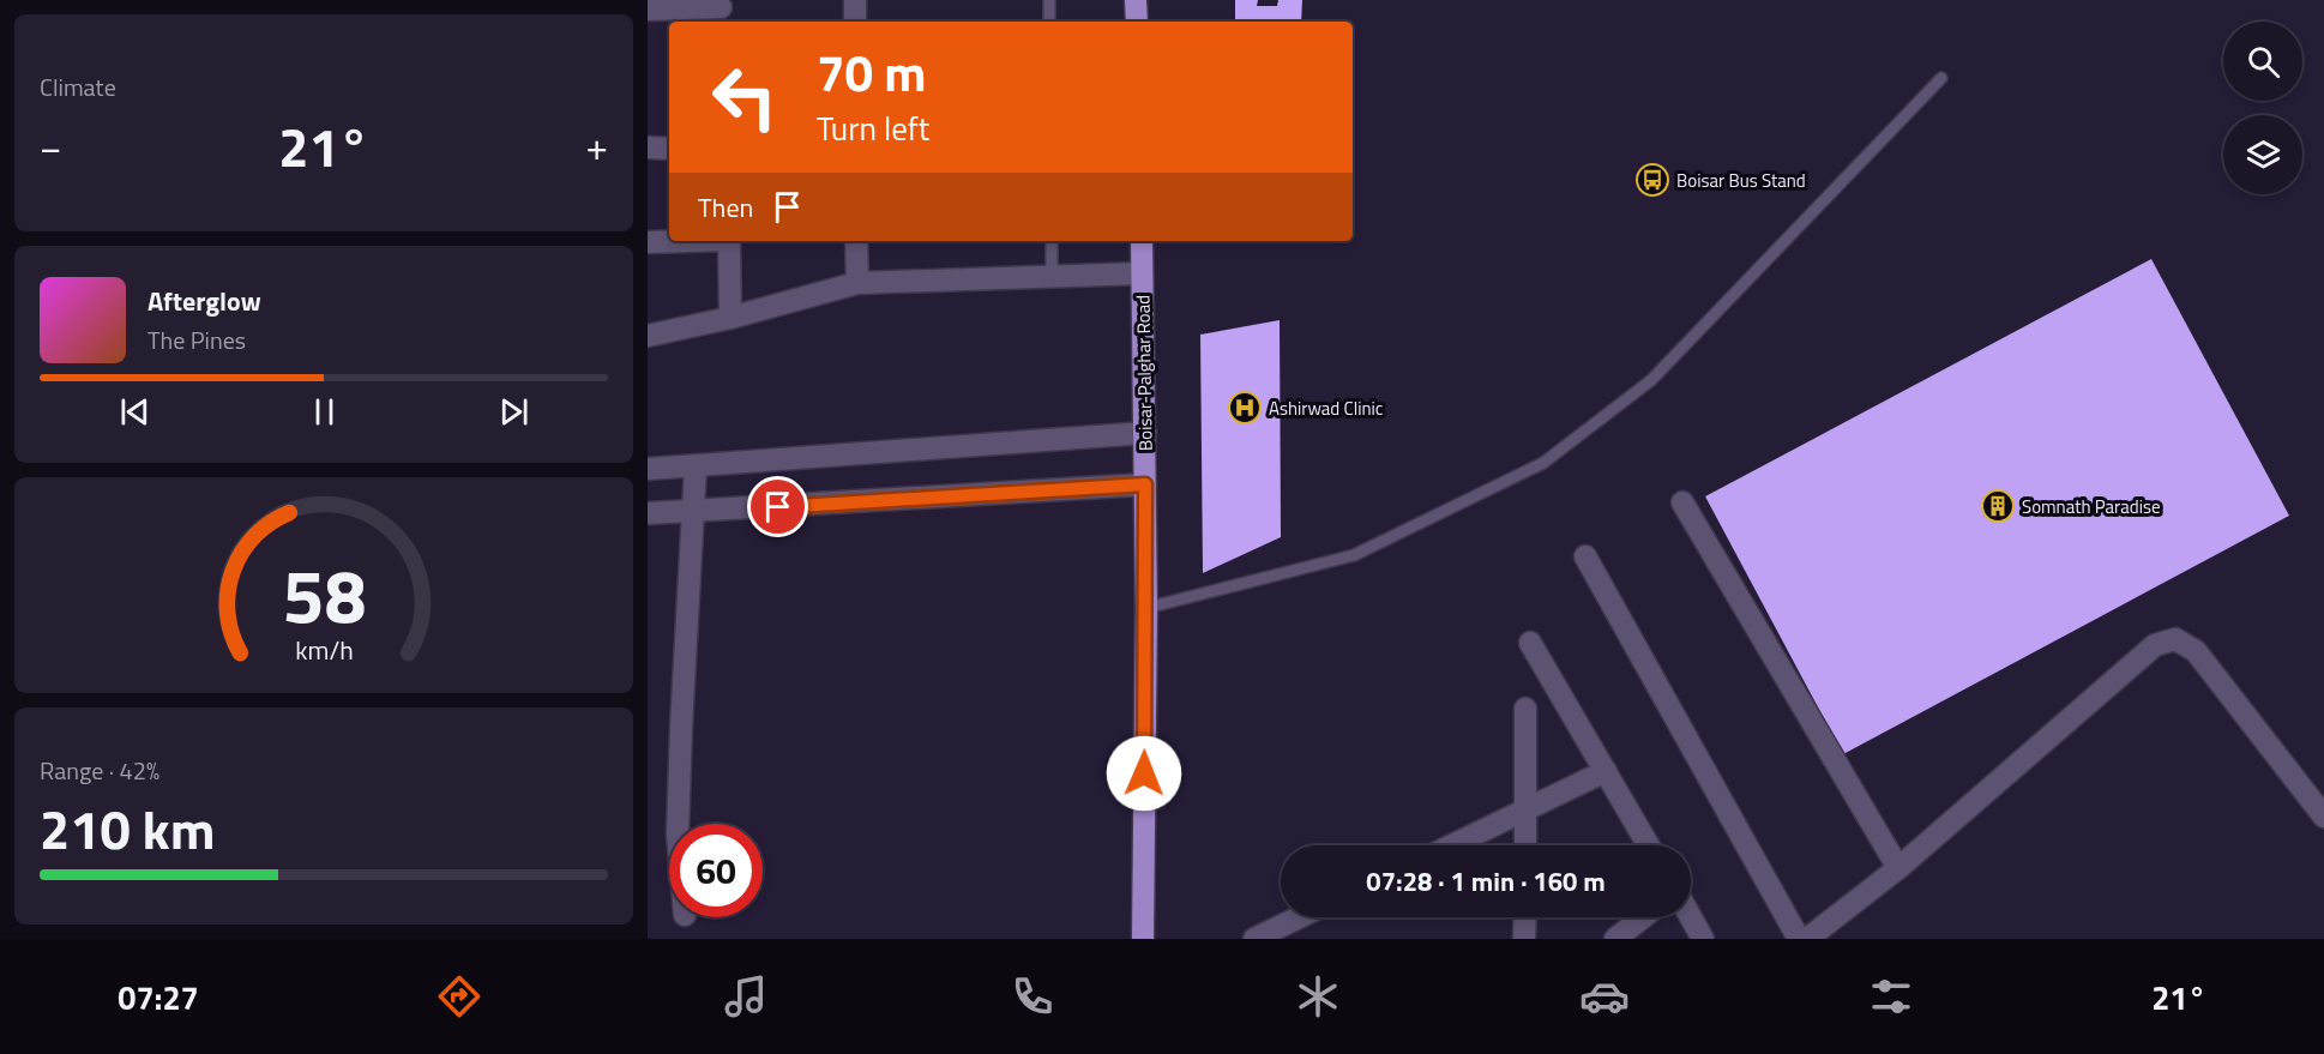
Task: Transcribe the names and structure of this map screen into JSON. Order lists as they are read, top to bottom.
{
  "streets": {
    "main road": ["Boisar-Palghar Road"]
  },
  "places": {
    "bus stop": ["Boisar Bus Stand"],
    "hospital": ["Ashirwad Clinic"],
    "building": ["Somnath Paradise"]
  },
  "page": {
    "tile": [
      "Climate",
      ["Range · 42%", "210 km"]
    ],
    "turn": ["70 m", "Turn left"],
    "heat": ["−", "21°", "+"],
    "then": "Then",
    "song": ["Afterglow", "The Pines"],
    "limit": "60",
    "trip": "07:28 · 1 min · 160 m",
    "tabs": ["07:27", "21°"],
    "gauge": ["58", "km/h"]
  }
}
